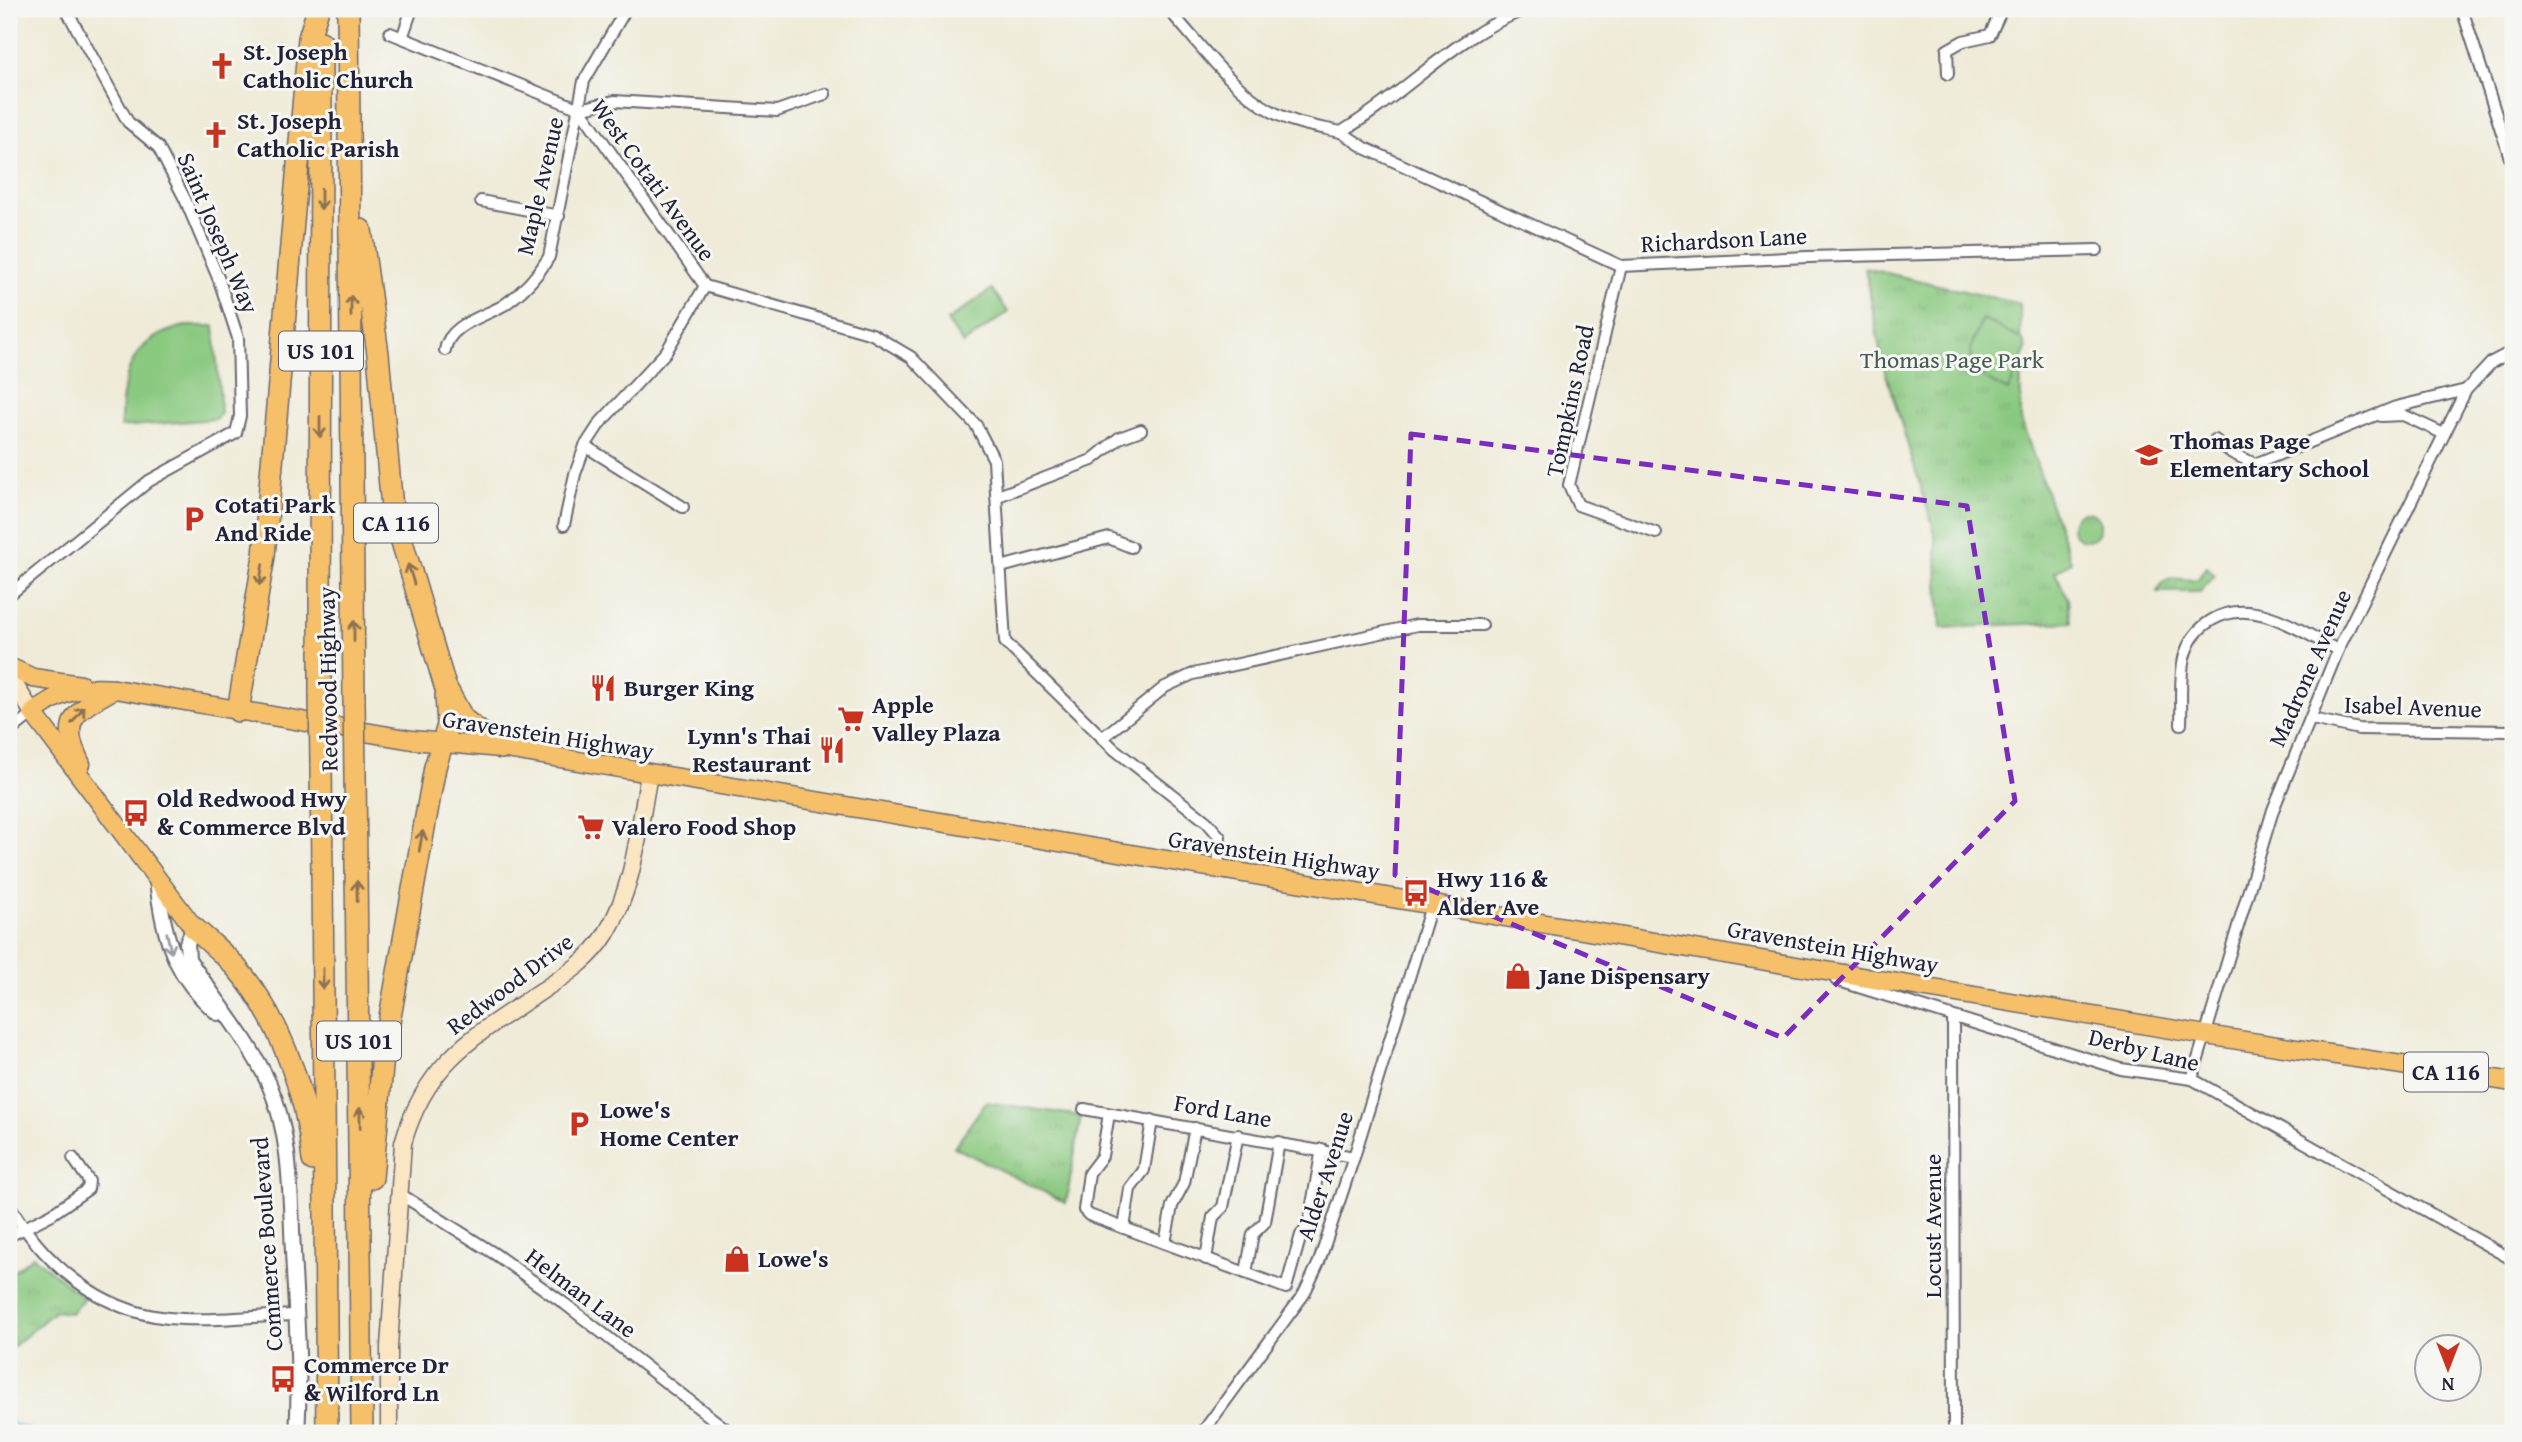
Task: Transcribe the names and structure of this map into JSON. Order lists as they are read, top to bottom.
{
  "streets": {
    "highway": ["US 101", "CA 116", "Redwood Highway"],
    "main road": ["Gravenstein Highway", "Redwood Drive"],
    "street": [
      "West Cotati Avenue",
      "Maple Avenue",
      "Saint Joseph Way",
      "Richardson Lane",
      "Tompkins Road",
      "Madrone Avenue",
      "Isabel Avenue",
      "Derby Lane",
      "Ford Lane",
      "Alder Avenue",
      "Locust Avenue",
      "Commerce Boulevard",
      "Helman Lane"
    ]
  },
  "crossings": [
    ["West Cotati Avenue", "Maple Avenue"],
    ["West Cotati Avenue", "Gravenstein Highway"],
    ["Richardson Lane", "Tompkins Road"],
    ["CA 116", "Redwood Highway"],
    ["CA 116", "Gravenstein Highway"],
    ["Madrone Avenue", "Isabel Avenue"],
    ["Madrone Avenue", "Gravenstein Highway"],
    ["Madrone Avenue", "Derby Lane"],
    ["Gravenstein Highway", "Redwood Drive"],
    ["Gravenstein Highway", "Derby Lane"],
    ["Gravenstein Highway", "Alder Avenue"],
    ["Redwood Drive", "Helman Lane"],
    ["Derby Lane", "Locust Avenue"],
    ["Ford Lane", "Alder Avenue"]
  ],
  "parks": ["Thomas Page Park"],
  "places": {
    "church": ["St. Joseph Catholic Church", "St. Joseph Catholic Parish"],
    "school or university": ["Thomas Page Elementary School"],
    "parking": ["Cotati Park And Ride", "Lowe's Home Center"],
    "restaurant": ["Burger King", "Lynn's Thai Restaurant"],
    "supermarket": ["Apple Valley Plaza", "Valero Food Shop"],
    "bus stop": ["Old Redwood Hwy & Commerce Blvd", "Hwy 116 & Alder Ave", "Commerce Dr & Wilford Ln"],
    "shop": ["Jane Dispensary", "Lowe's"]
  },
  "north": "bottom"
}
